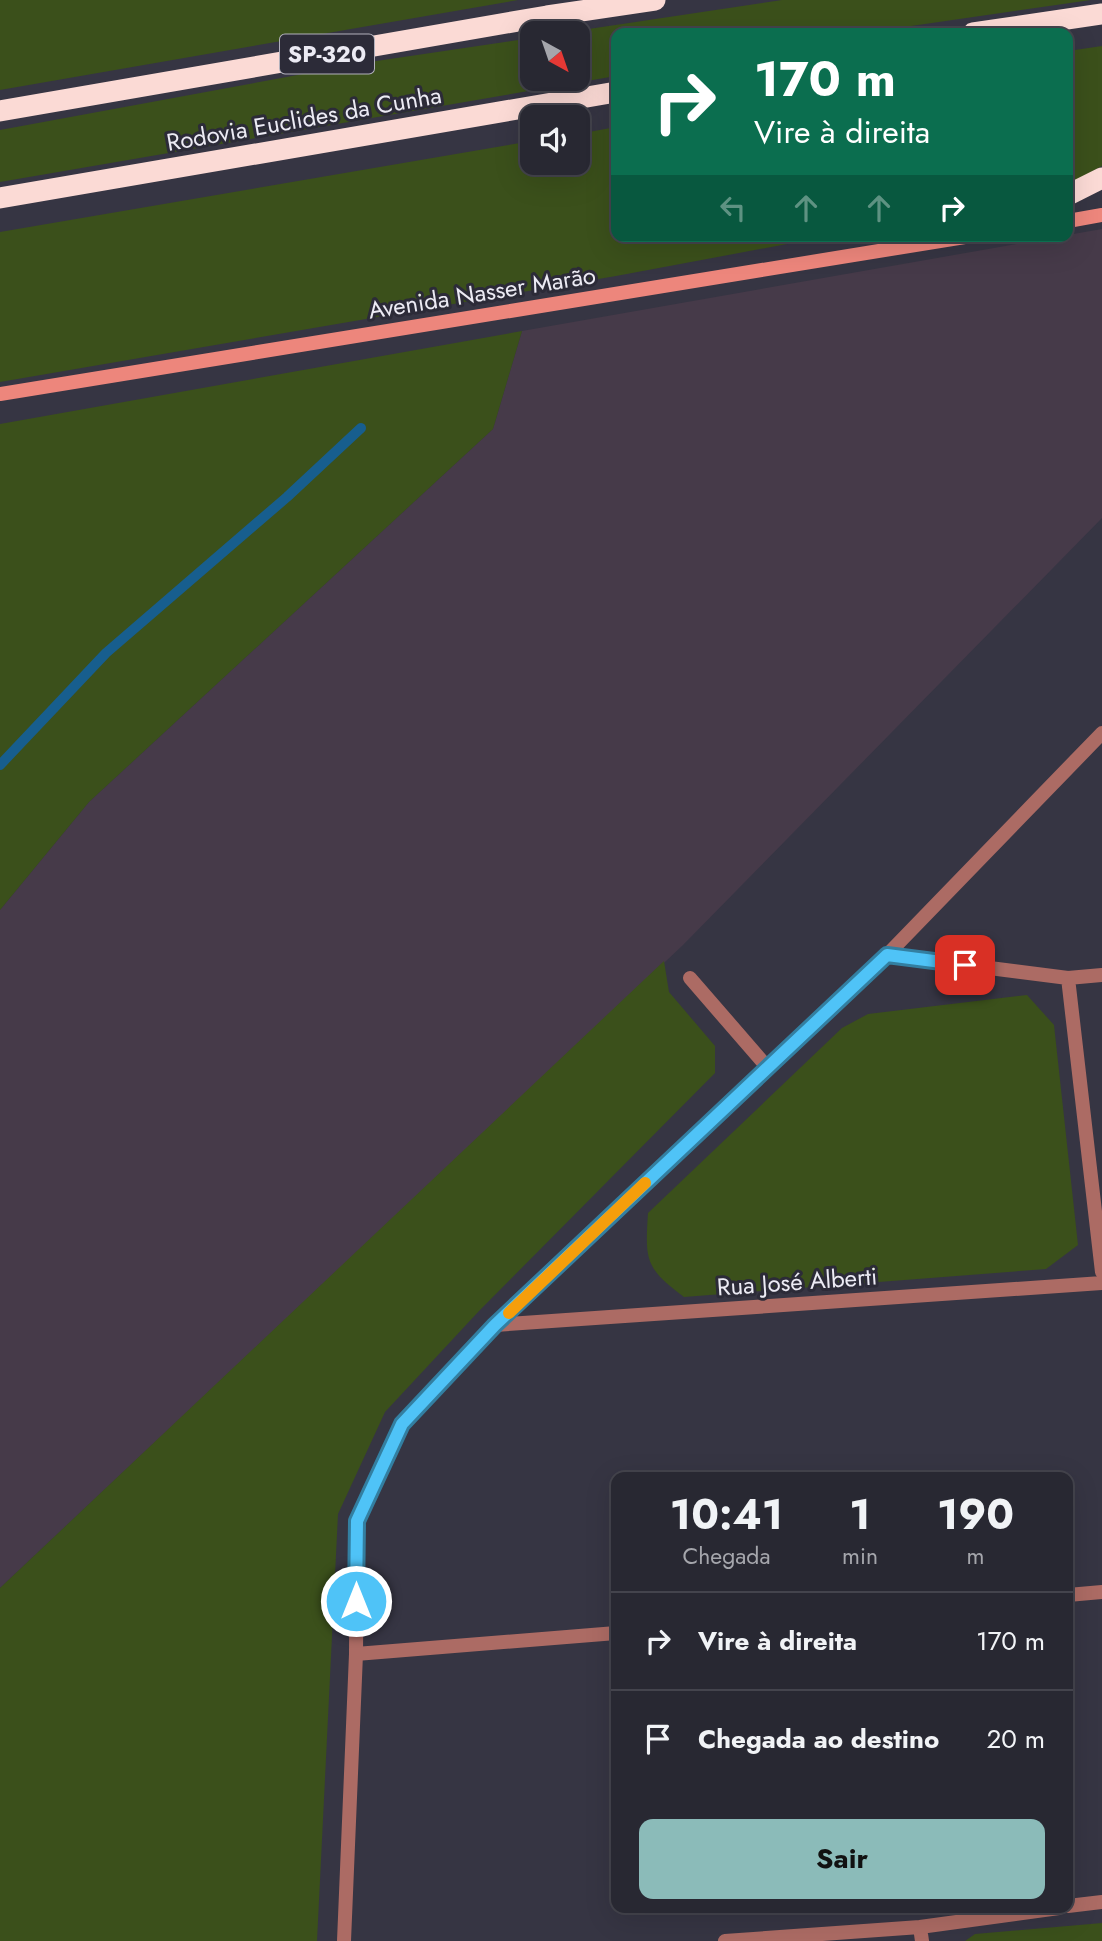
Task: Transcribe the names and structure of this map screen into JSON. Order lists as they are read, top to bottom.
{
  "streets": {
    "highway": ["SP-320", "Rodovia Euclides da Cunha"],
    "main road": ["Avenida Nasser Marão"],
    "street": ["Rua José Alberti"]
  },
  "north": "bottom right",
  "page": {
    "turn": ["170 m", "Vire à direita"],
    "eta": [
      "10:41",
      "Chegada",
      "1",
      "min",
      "190",
      "m"
    ],
    "list": [
      {
        "name": "Vire à direita",
        "value": "170 m"
      },
      {
        "name": "Chegada ao destino",
        "value": "20 m"
      }
    ],
    "buttons": "Sair"
  }
}
